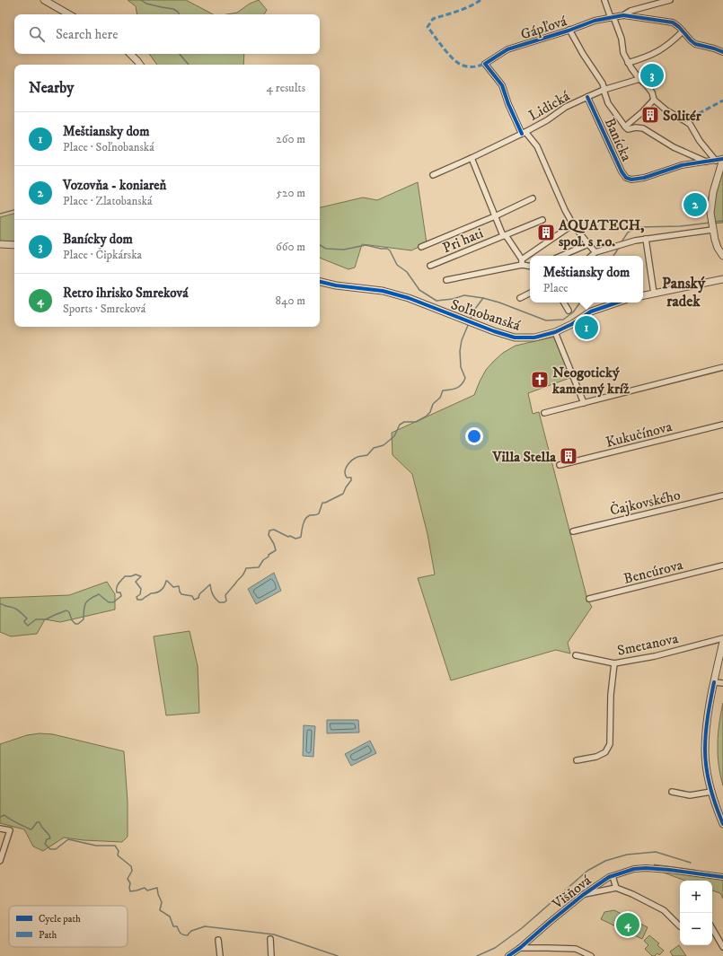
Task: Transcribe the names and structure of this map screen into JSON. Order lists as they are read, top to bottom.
{
  "streets": {
    "street": [
      "Gápľová",
      "Lidická",
      "Banícka",
      "Pri hati",
      "Soľnobanská",
      "Kukučínova",
      "Čajkovského",
      "Bencúrova",
      "Smetanova",
      "Višňová"
    ]
  },
  "crossings": [
    ["Gápľová", "Lidická"],
    ["Lidická", "Banícka"],
    ["Lidická", "Pri hati"]
  ],
  "districts": ["Panský radek"],
  "places": {
    "building": ["Solitér", "AQUATECH, spol. s r.o.", "Villa Stella"],
    "church": ["Neogotický kamenný kríž"]
  },
  "legend": ["Cycle path", "Path"],
  "page": {
    "search": "Search here",
    "pins": [
      "3",
      "2",
      "1",
      "4"
    ],
    "heading": ["Nearby", "4 results"],
    "list": [
      {
        "mark": "1",
        "name": "Meštiansky dom",
        "note": "Place · Soľnobanská",
        "value": "260 m"
      },
      {
        "mark": "2",
        "name": "Vozovňa - koniareň",
        "note": "Place · Zlatobanská",
        "value": "520 m"
      },
      {
        "mark": "3",
        "name": "Banícky dom",
        "note": "Place · Čipkárska",
        "value": "660 m"
      },
      {
        "mark": "4",
        "name": "Retro ihrisko Smreková",
        "note": "Sports · Smreková",
        "value": "840 m"
      }
    ],
    "popup": ["Meštiansky dom", "Place"],
    "map_buttons": ["+", "−"]
  }
}
